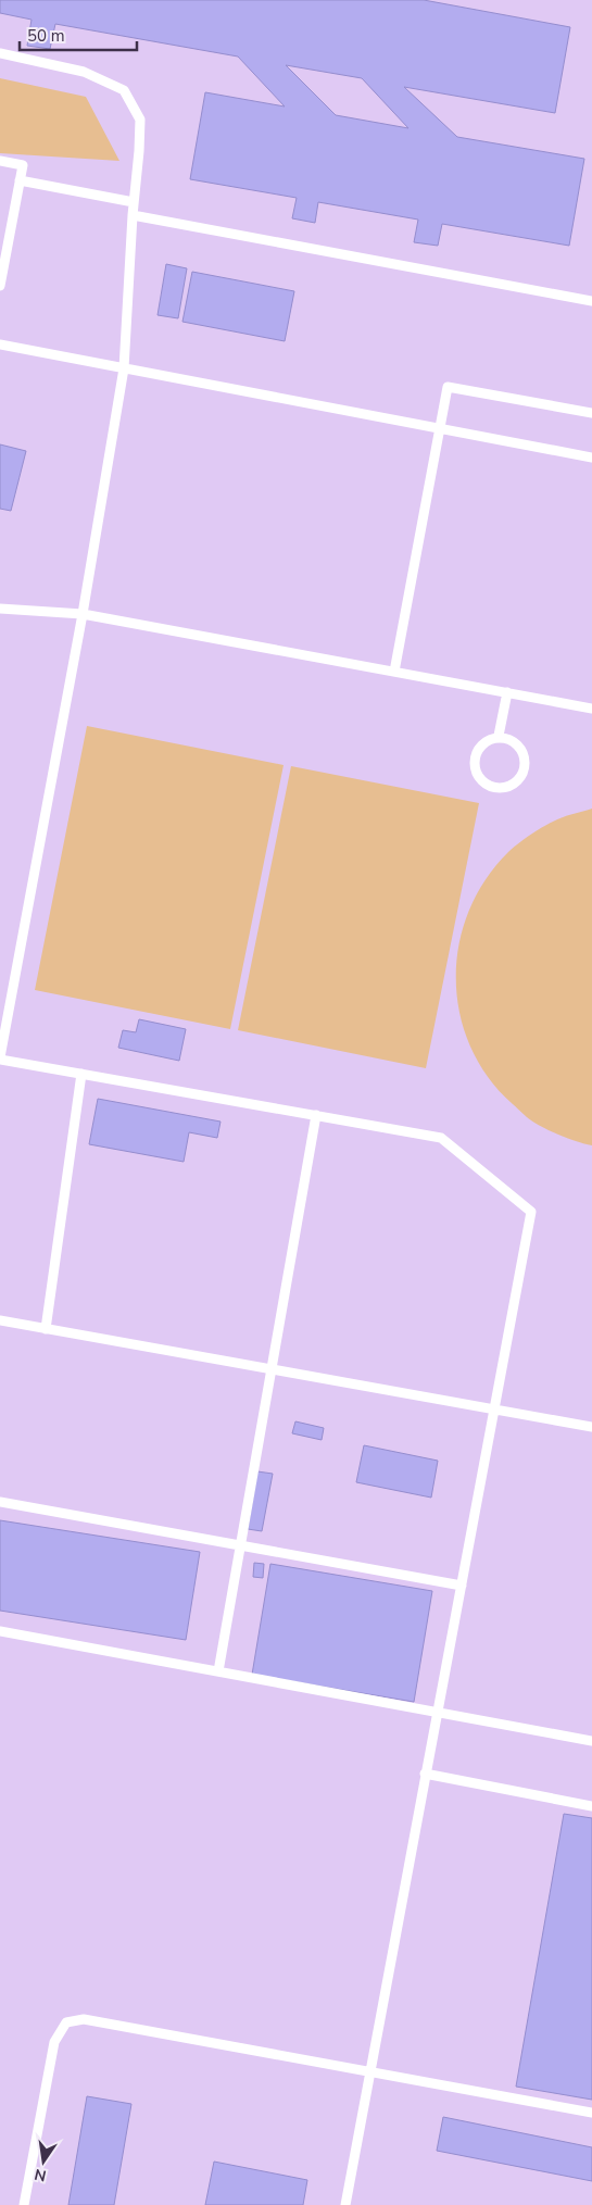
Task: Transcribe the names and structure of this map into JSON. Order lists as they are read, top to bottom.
{
  "scale_bar": "50 m",
  "north": "bottom"
}
